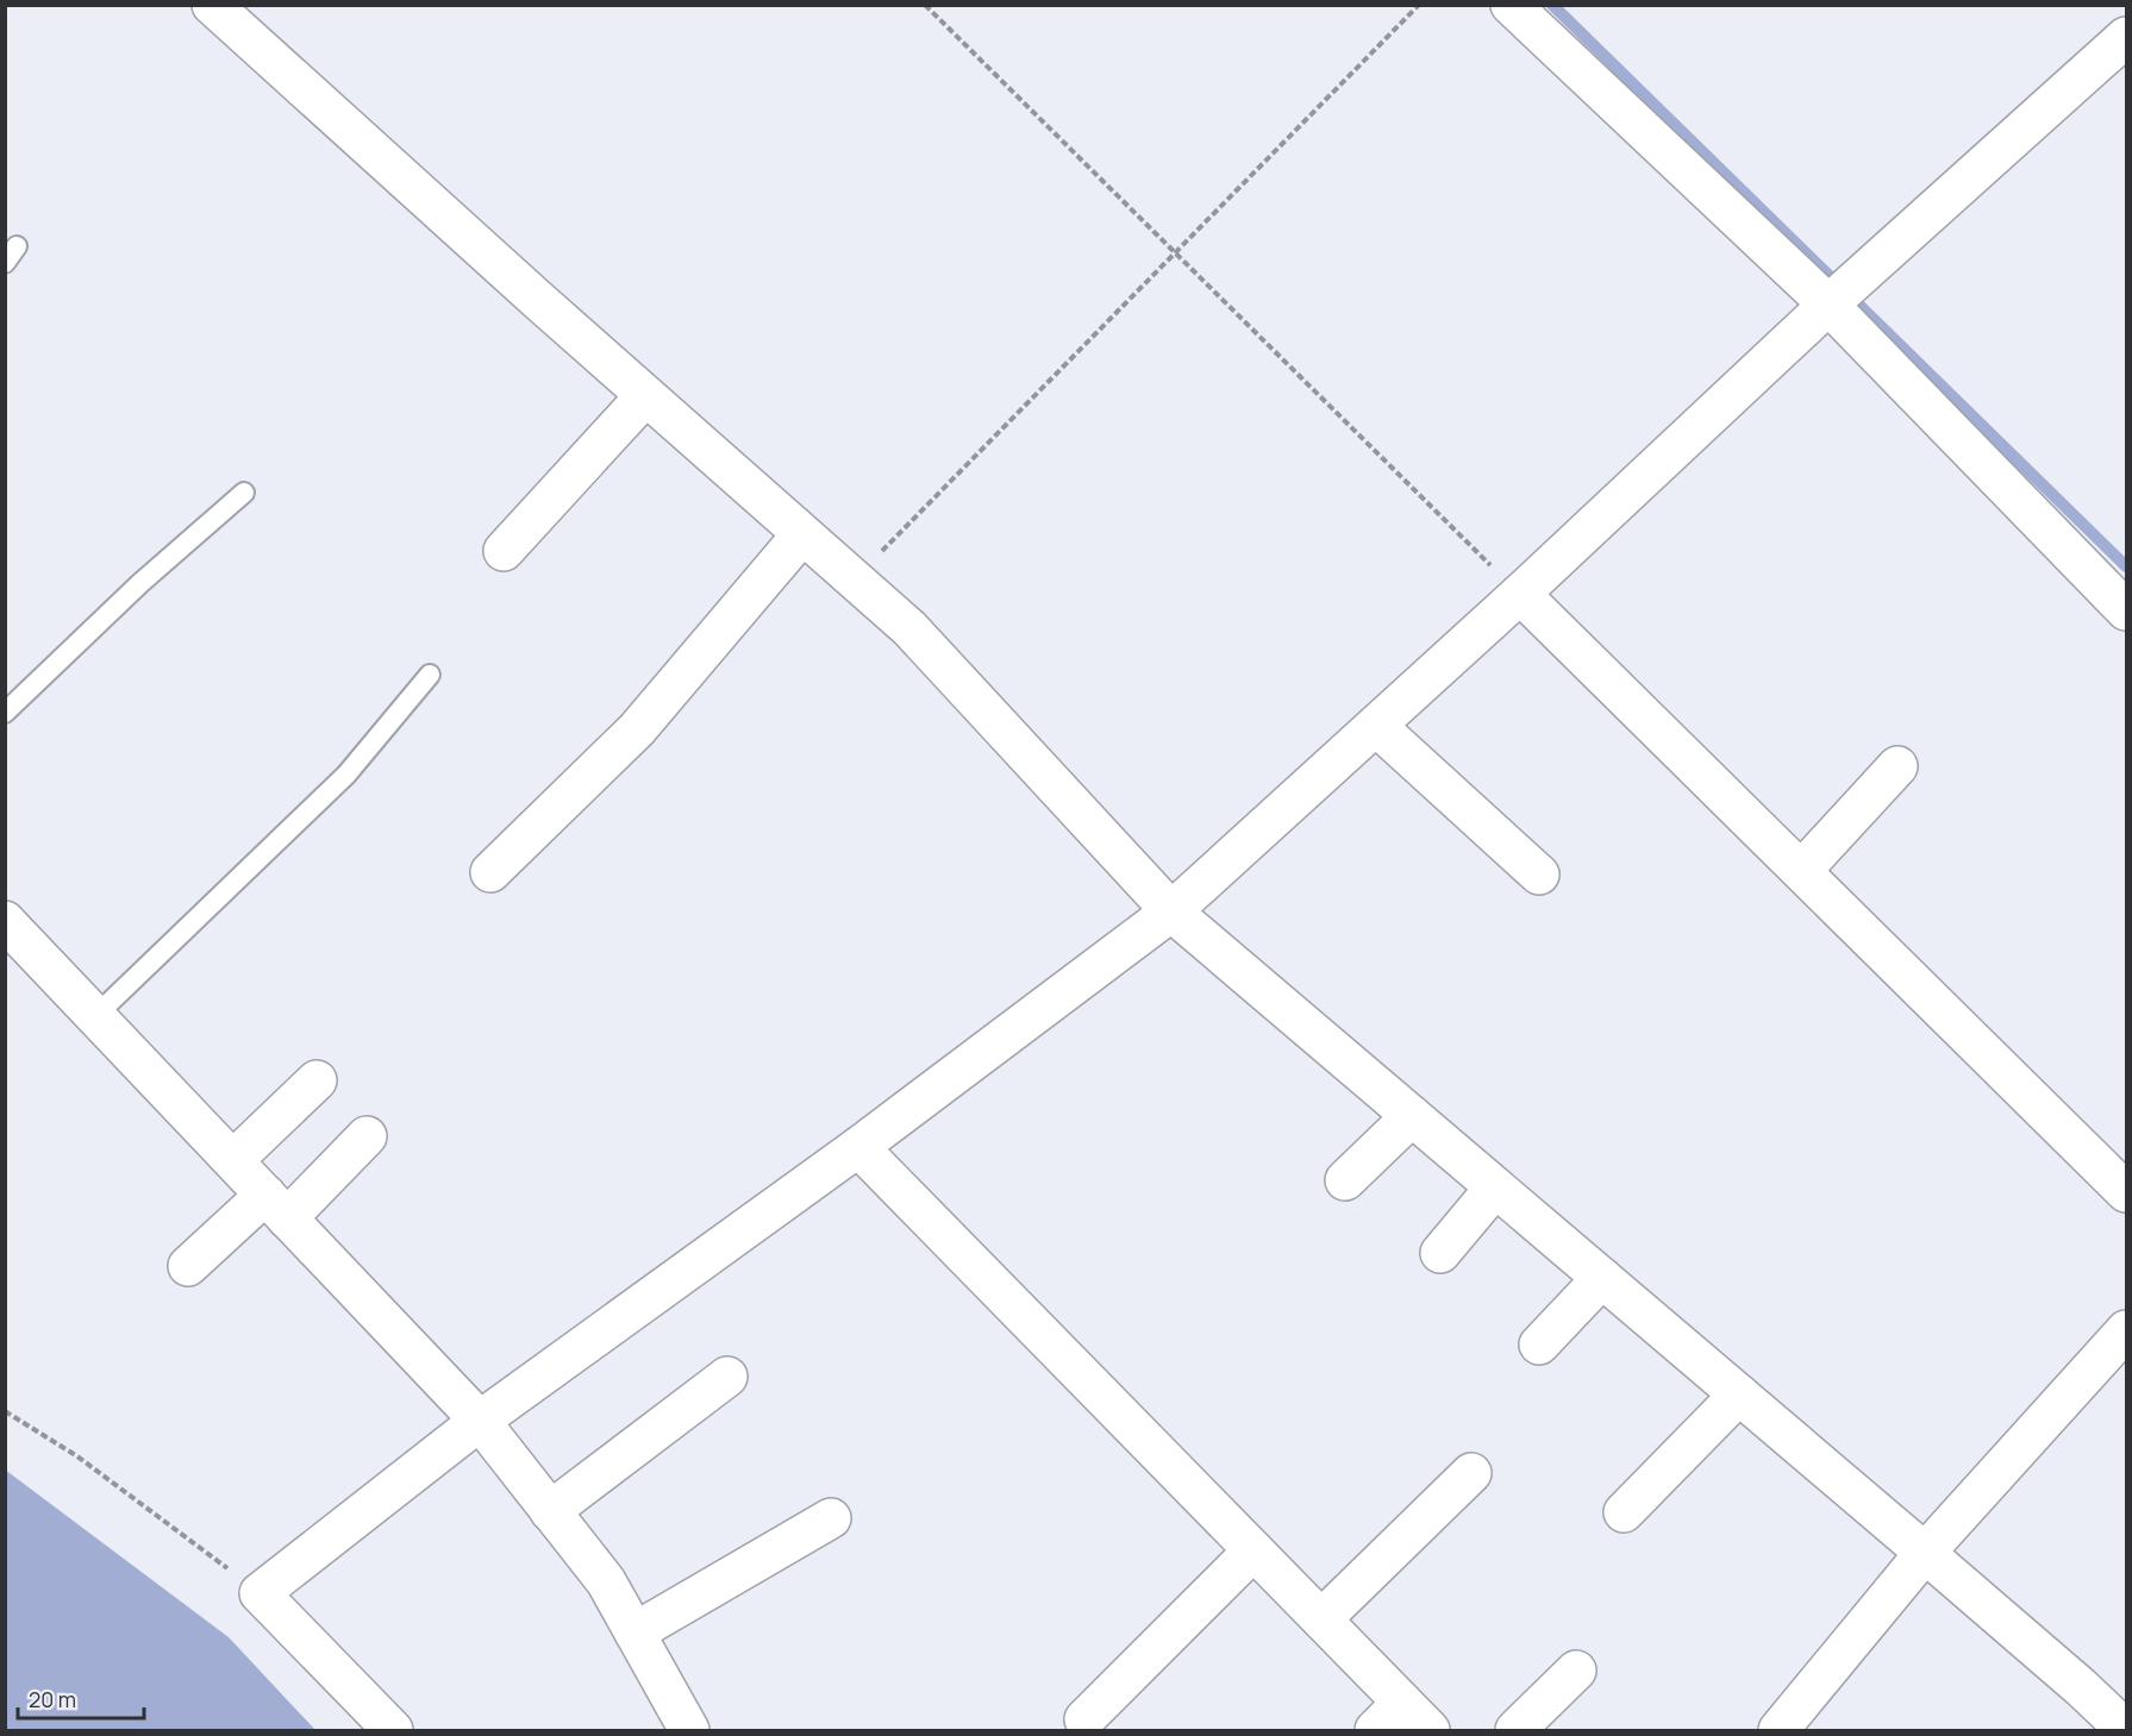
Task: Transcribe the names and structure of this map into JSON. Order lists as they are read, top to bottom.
{
  "scale_bar": "20 m"
}
